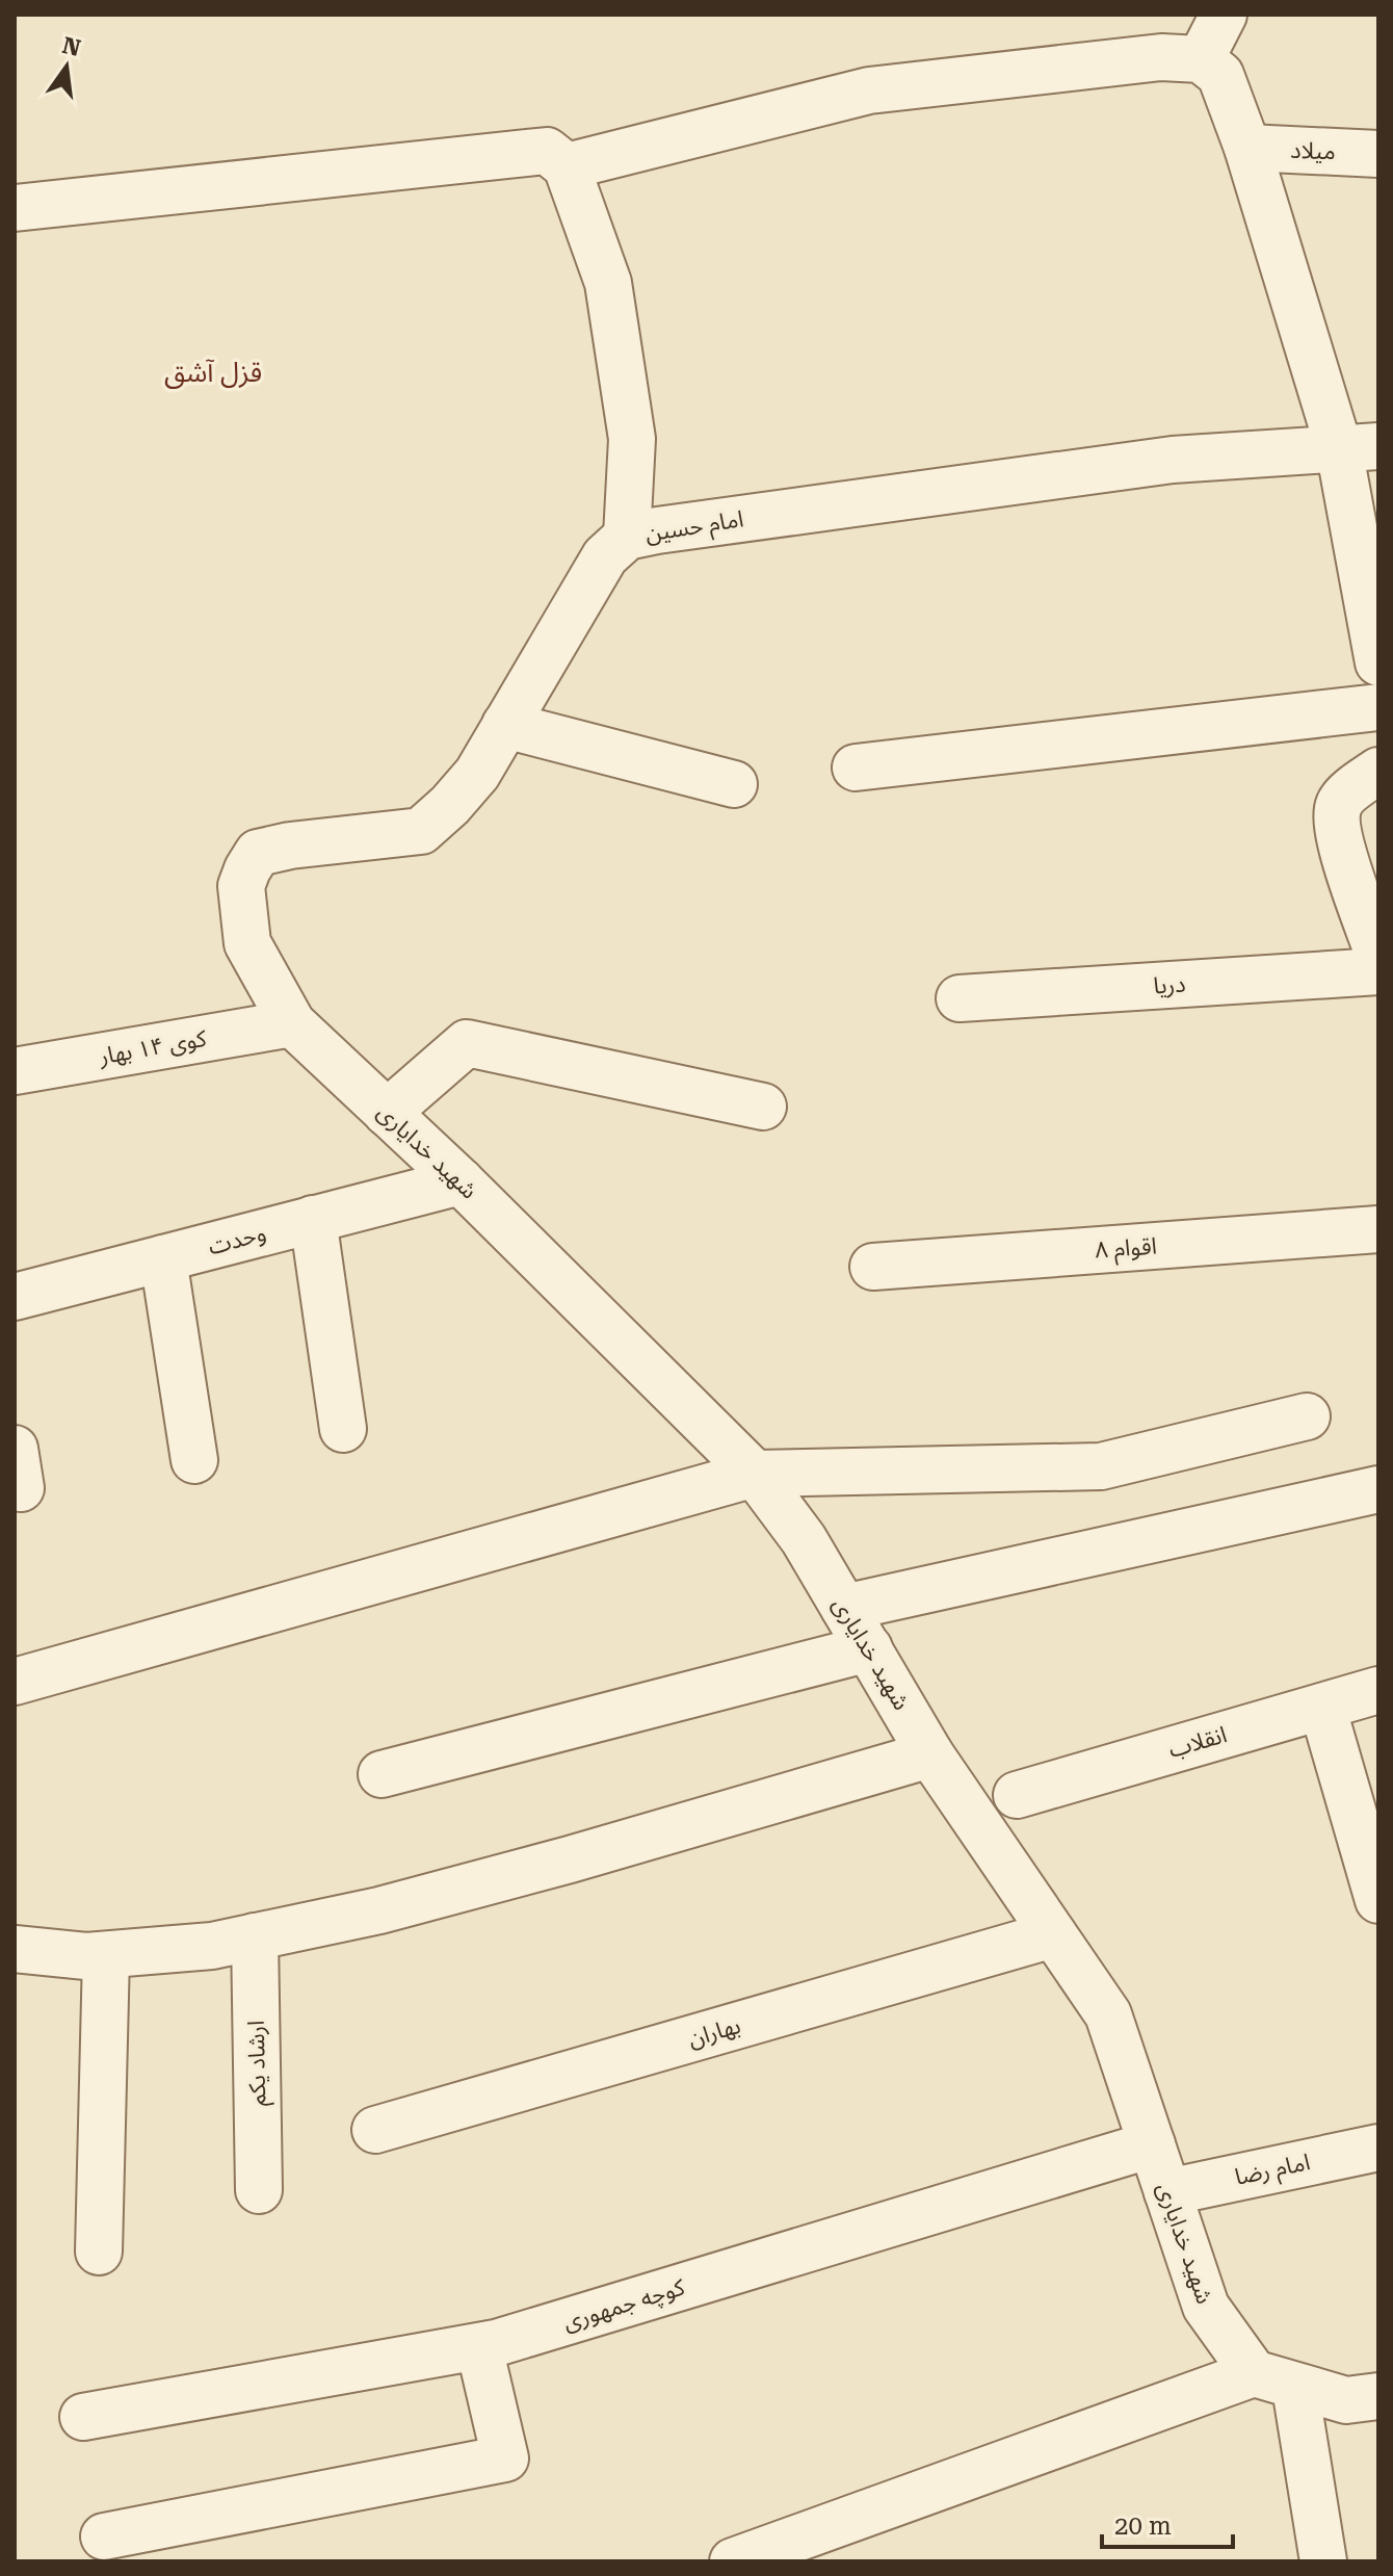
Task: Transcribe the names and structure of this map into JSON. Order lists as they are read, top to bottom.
{
  "streets": {
    "street": [
      "میلاد",
      "امام حسین",
      "دریا",
      "کوی ۱۴ بهار",
      "شهید خدایاری",
      "وحدت",
      "اقوام ۸",
      "انقلاب",
      "بهاران",
      "ارشاد یکم",
      "امام رضا",
      "کوچه جمهوری"
    ]
  },
  "crossings": [
    ["امام حسین", "شهید خدایاری"],
    ["کوی ۱۴ بهار", "شهید خدایاری"],
    ["شهید خدایاری", "وحدت"],
    ["شهید خدایاری", "بهاران"],
    ["شهید خدایاری", "امام رضا"],
    ["شهید خدایاری", "کوچه جمهوری"]
  ],
  "districts": ["قزل آشق"],
  "scale_bar": "20 m",
  "north": "top"
}
